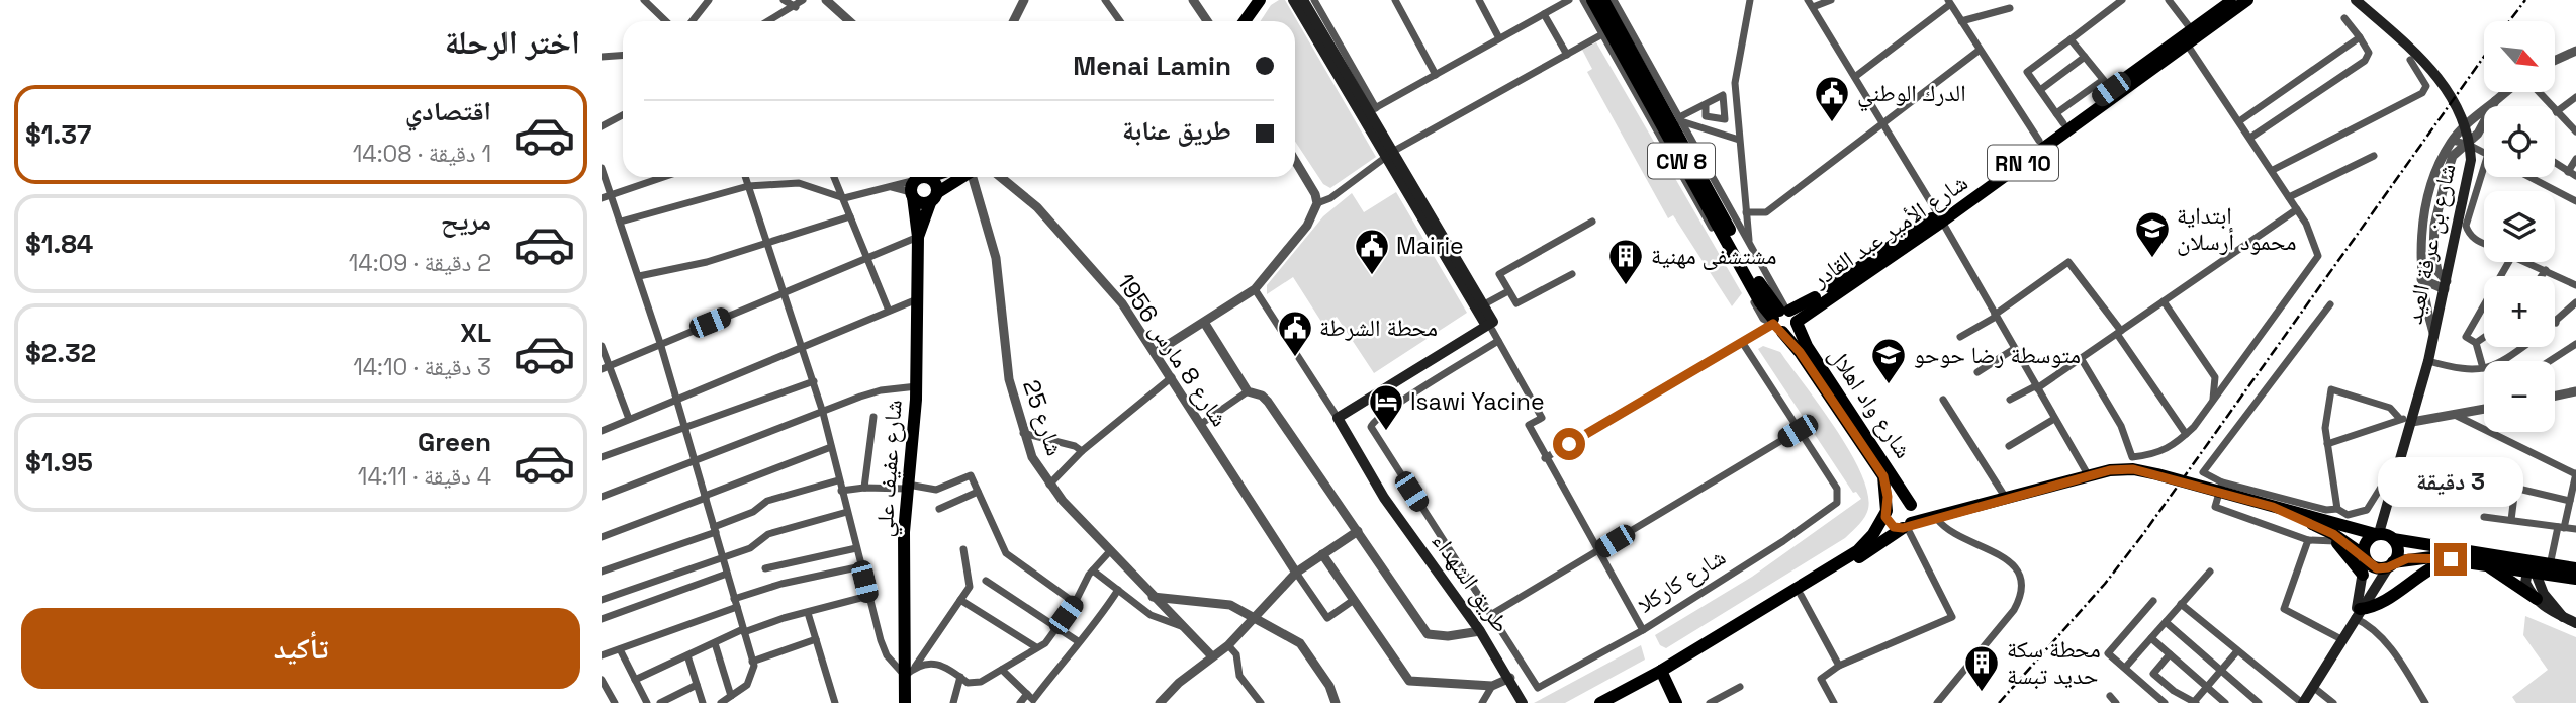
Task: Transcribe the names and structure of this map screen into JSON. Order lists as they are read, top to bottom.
{
  "streets": {
    "main road": [
      "CW 8",
      "RN 10",
      "شارع الأمير عبد القادر",
      "شارع بن عرفة العيد",
      "شارع واد اهلال",
      "شارع عفيف علي",
      "طريق الشهداء"
    ],
    "street": ["شارع 8 مارس 1956", "شارع 25", "شارع كاركلا"]
  },
  "crossings": [
    ["CW 8", "شارع الأمير عبد القادر"],
    ["CW 8", "شارع واد اهلال"],
    ["شارع الأمير عبد القادر", "شارع واد اهلال"]
  ],
  "places": {
    "public building": ["الدرك الوطني", "Mairie", "محطة الشرطة"],
    "school or university": ["ابتداية محمود أرسلان", "متوسطة رضا حوحو"],
    "building": ["مشتشفى مهنية", "محطة سكة حديد تبسة"],
    "hotel": ["Isawi Yacine"]
  },
  "north": "bottom right",
  "page": {
    "heading": "اختر الرحلة",
    "map_buttons": ["+", "−"],
    "banner": ["Menai Lamin", "طريق عنابة"],
    "list": [
      {
        "name": "اقتصادي",
        "note": "1 دقيقة · 14:08",
        "value": "$1.37"
      },
      {
        "name": "مريح",
        "note": "2 دقيقة · 14:09",
        "value": "$1.84"
      },
      {
        "name": "XL",
        "note": "3 دقيقة · 14:10",
        "value": "$2.32"
      },
      {
        "name": "Green",
        "note": "4 دقيقة · 14:11",
        "value": "$1.95"
      }
    ],
    "bubble": "3 دقيقة",
    "buttons": "تأكيد"
  }
}
